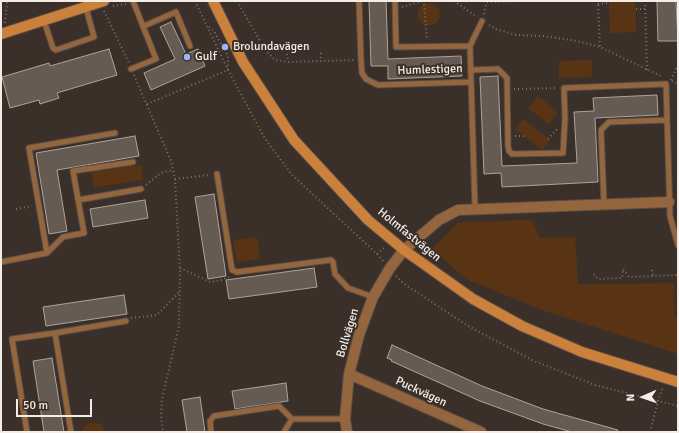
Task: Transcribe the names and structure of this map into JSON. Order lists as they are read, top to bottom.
{
  "streets": {
    "street": ["Holmfastvägen", "Bollvägen", "Puckvägen"],
    "lane": ["Humlestigen"]
  },
  "crossings": [
    ["Holmfastvägen", "Bollvägen"],
    ["Bollvägen", "Puckvägen"]
  ],
  "places": ["Brolundavägen", "Gulf"],
  "scale_bar": "50 m",
  "north": "left"
}
